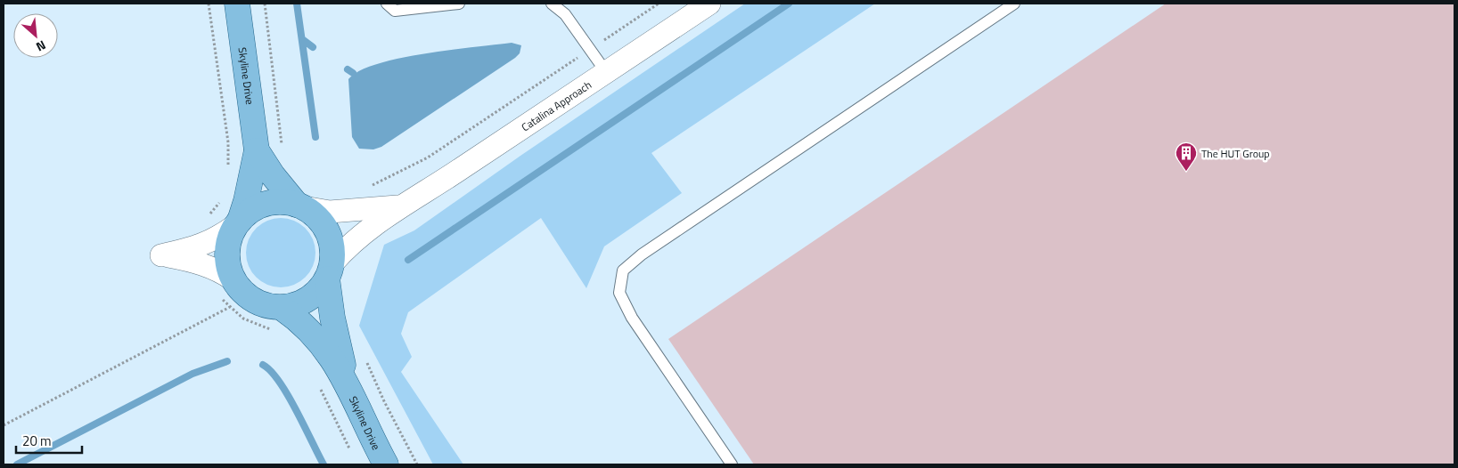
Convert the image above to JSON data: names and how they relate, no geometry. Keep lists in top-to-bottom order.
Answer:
{
  "streets": {
    "main road": ["Skyline Drive"],
    "street": ["Catalina Approach"]
  },
  "crossings": [
    ["Skyline Drive", "Catalina Approach"]
  ],
  "places": {
    "building": ["The HUT Group"]
  },
  "scale_bar": "20 m",
  "north": "bottom right"
}
